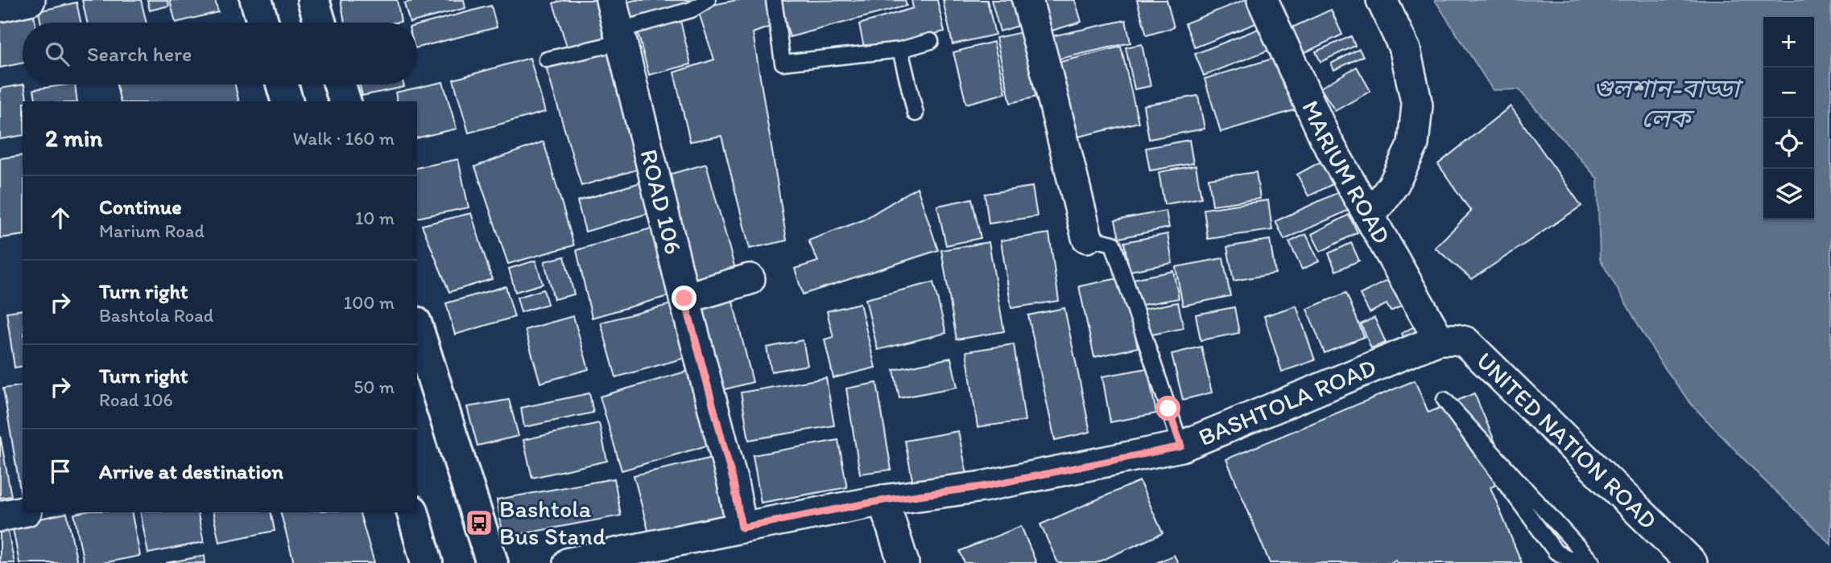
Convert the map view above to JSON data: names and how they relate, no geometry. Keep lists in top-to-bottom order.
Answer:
{
  "streets": {
    "street": [
      "MARIUM ROAD",
      "ROAD 106",
      "BASHTOLA ROAD",
      "UNITED NATION ROAD"
    ]
  },
  "crossings": [
    ["MARIUM ROAD", "BASHTOLA ROAD"],
    ["MARIUM ROAD", "UNITED NATION ROAD"],
    ["ROAD 106", "BASHTOLA ROAD"],
    ["BASHTOLA ROAD", "UNITED NATION ROAD"]
  ],
  "water": ["গুলশান-বাড্ডা লেক"],
  "places": {
    "bus stop": ["Bashtola Bus Stand"]
  },
  "page": {
    "map_buttons": ["+", "−"],
    "search": "Search here",
    "heading": ["2 min", "Walk · 160 m"],
    "list": [
      ["Continue", "Marium Road", "10 m"],
      ["Turn right", "Bashtola Road", "100 m"],
      ["Turn right", "Road 106", "50 m"],
      "Arrive at destination"
    ]
  }
}
